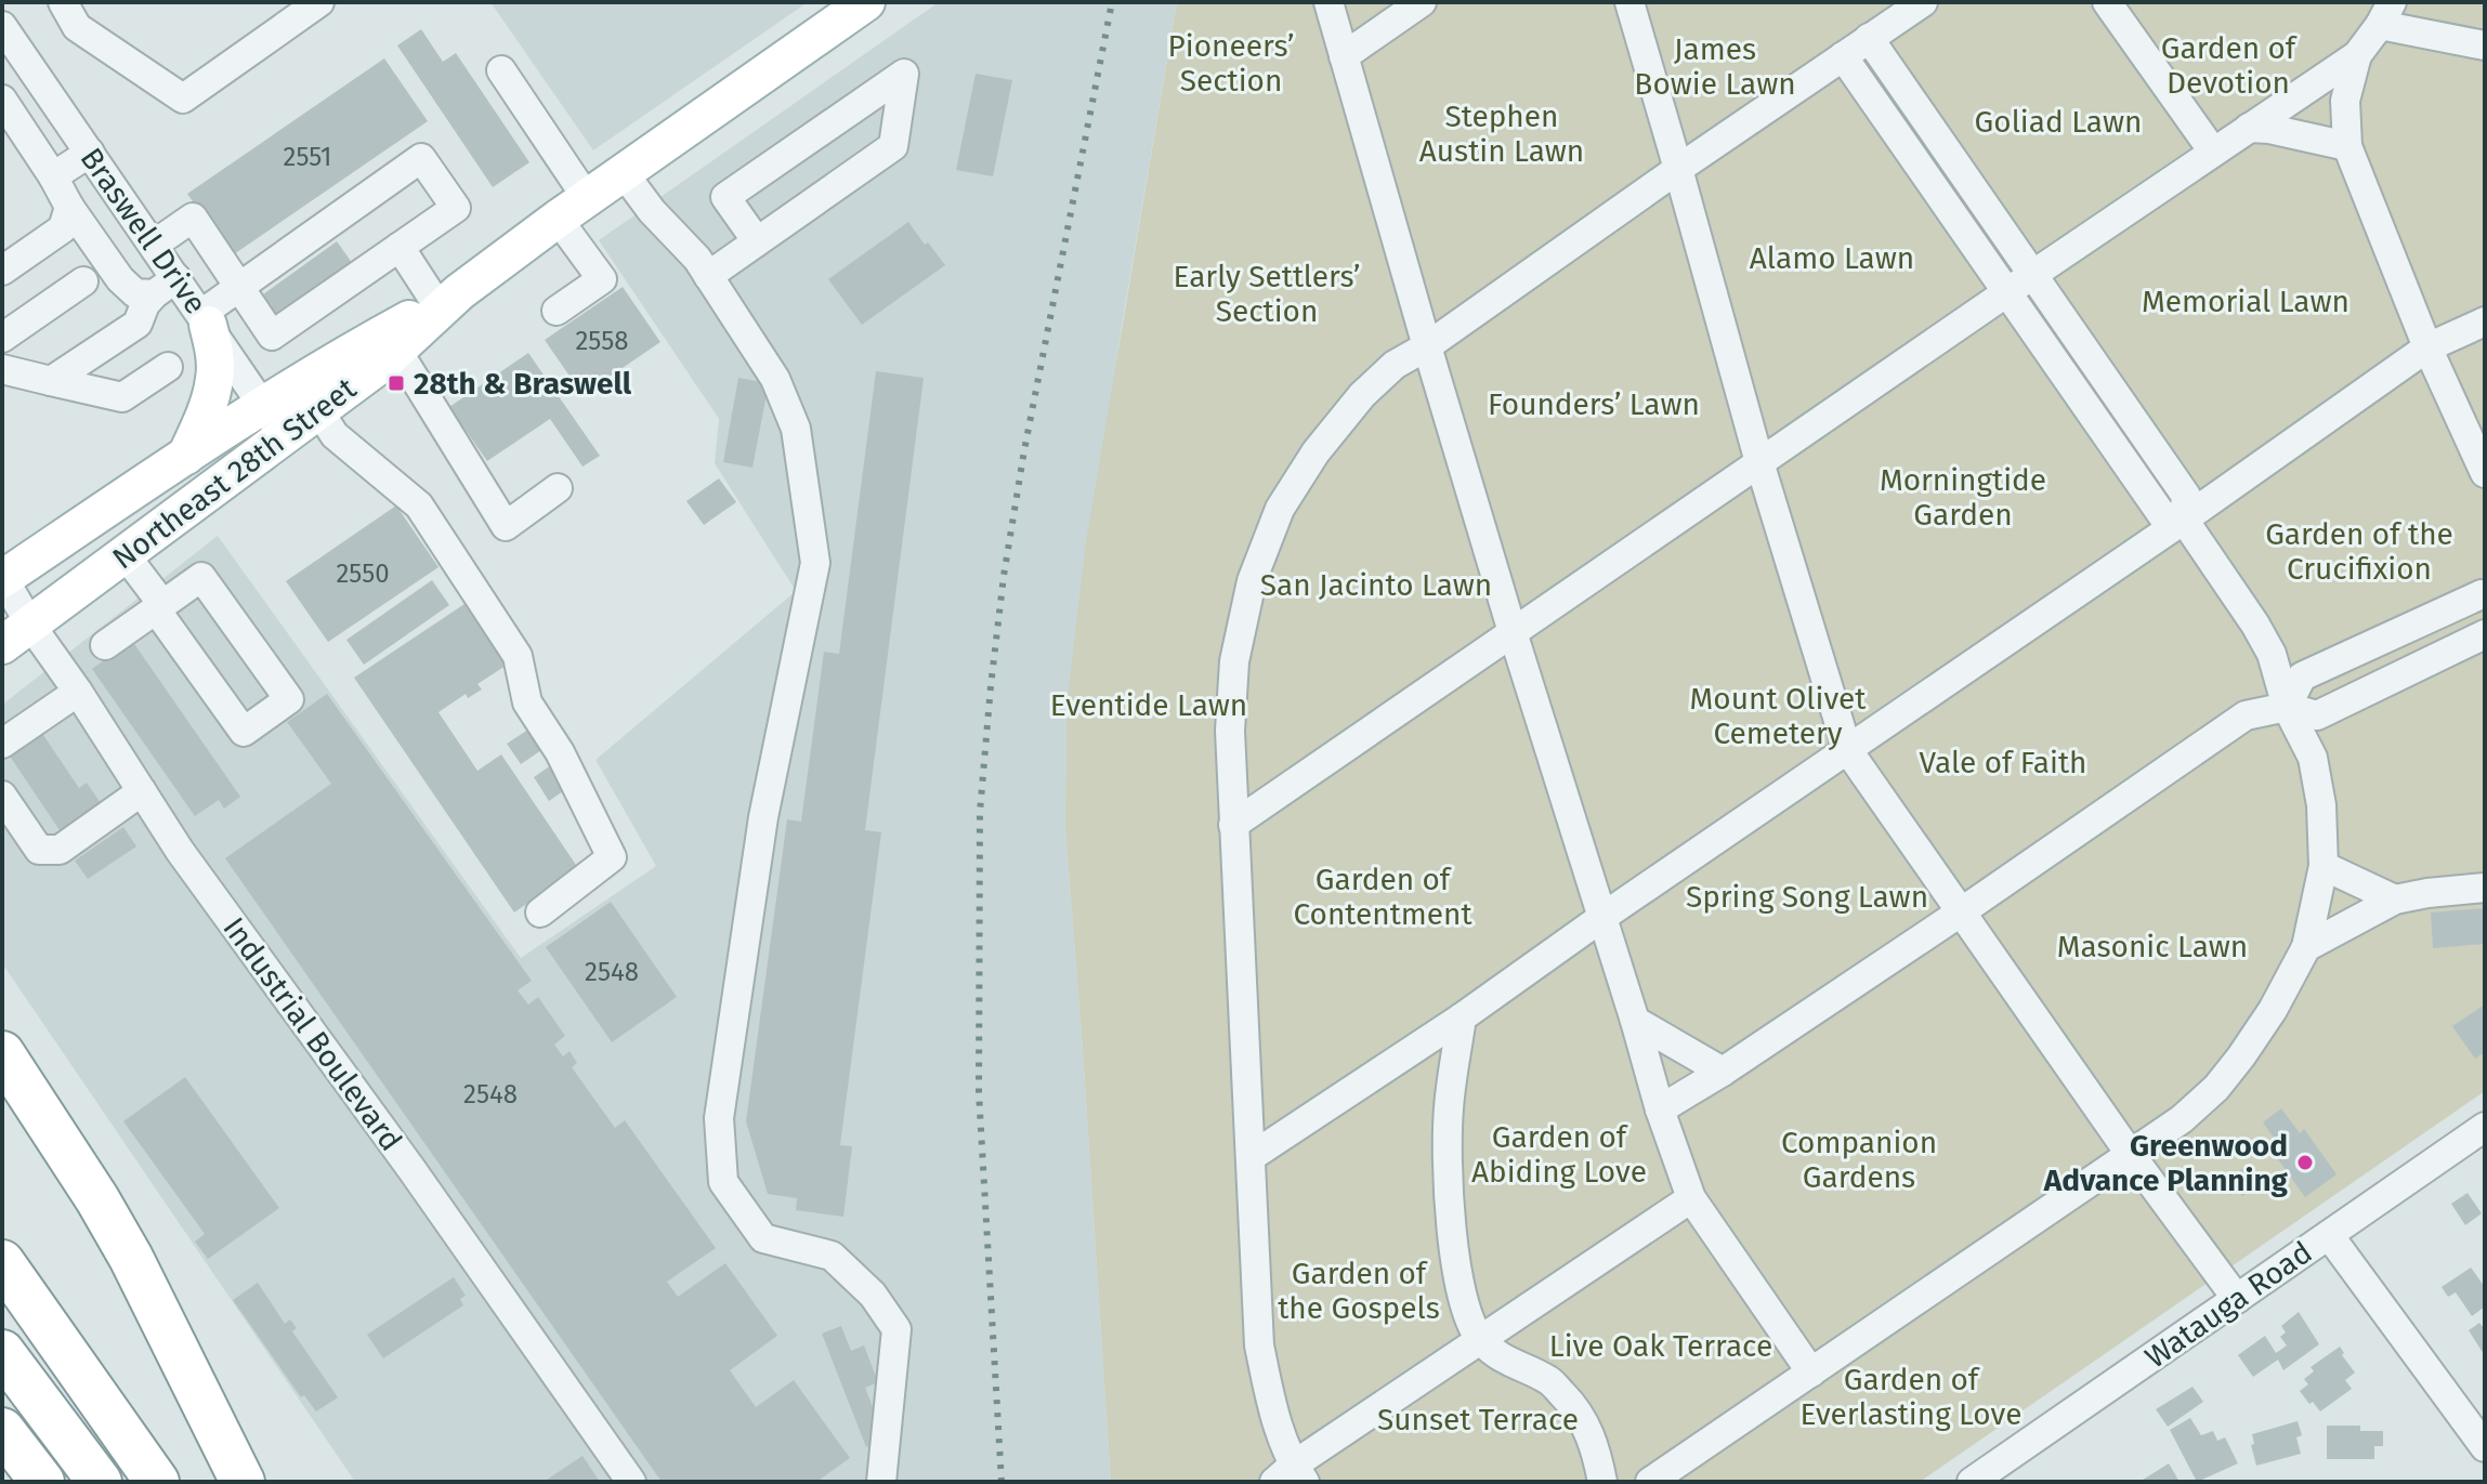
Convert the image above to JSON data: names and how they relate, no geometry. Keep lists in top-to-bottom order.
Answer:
{
  "streets": {
    "main road": ["Northeast 28th Street"],
    "street": ["Braswell Drive", "Industrial Boulevard", "Watauga Road"]
  },
  "crossings": [
    ["Braswell Drive", "Northeast 28th Street"],
    ["Northeast 28th Street", "Industrial Boulevard"]
  ],
  "parks": [
    "Pioneers’ Section",
    "Garden of Devotion",
    "James Bowie Lawn",
    "Stephen Austin Lawn",
    "Goliad Lawn",
    "Alamo Lawn",
    "Early Settlers’ Section",
    "Memorial Lawn",
    "Founders’ Lawn",
    "Morningtide Garden",
    "Garden of the Crucifixion",
    "San Jacinto Lawn",
    "Mount Olivet Cemetery",
    "Eventide Lawn",
    "Vale of Faith",
    "Garden of Contentment",
    "Spring Song Lawn",
    "Masonic Lawn",
    "Garden of Abiding Love",
    "Companion Gardens",
    "Garden of the Gospels",
    "Live Oak Terrace",
    "Garden of Everlasting Love",
    "Sunset Terrace"
  ],
  "places": {
    "transit": ["28th & Braswell"],
    "other": ["Greenwood Advance Planning"]
  },
  "house_numbers": [
    "2551",
    "2558",
    "2550",
    "2548",
    "2548"
  ]
}
